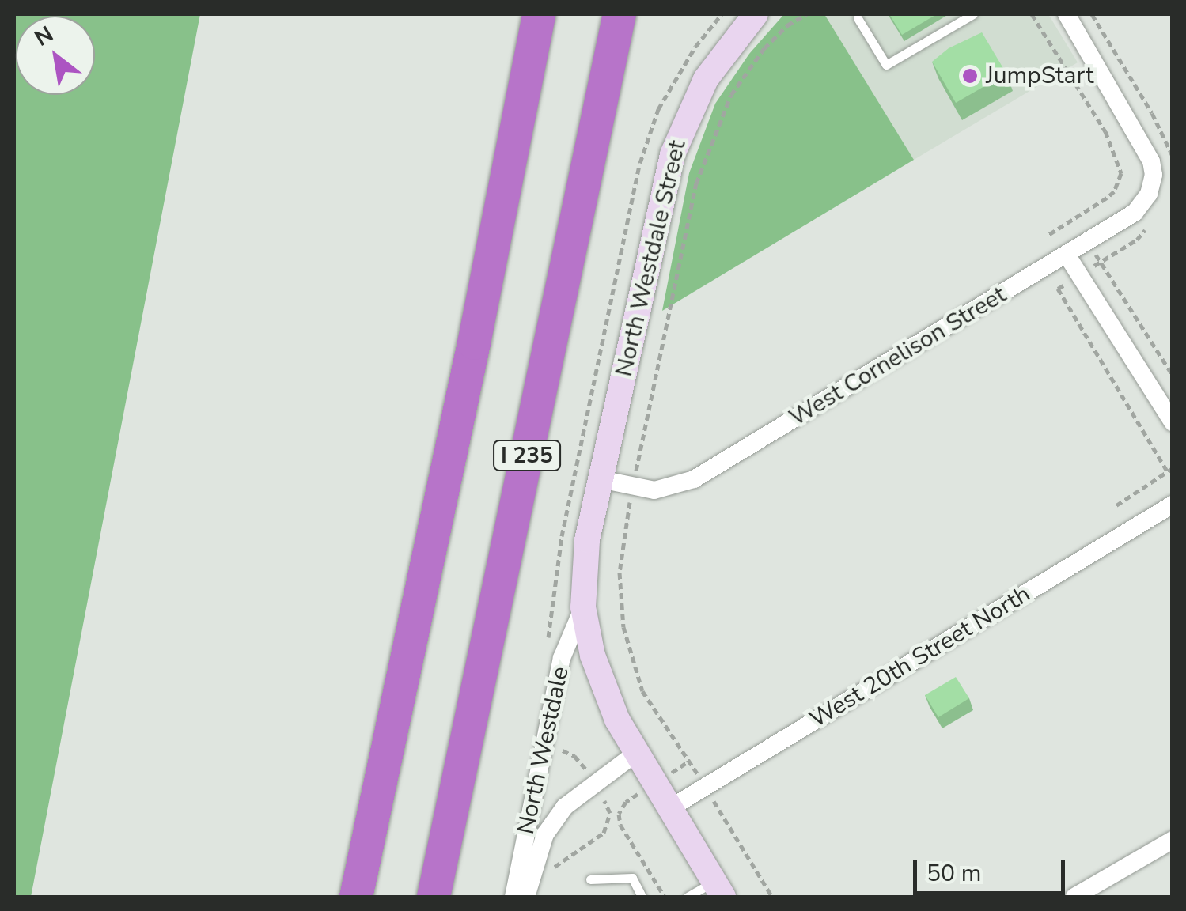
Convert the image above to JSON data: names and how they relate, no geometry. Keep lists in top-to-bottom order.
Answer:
{
  "streets": {
    "highway": ["I 235"],
    "main road": ["North Westdale Street"],
    "street": ["West Cornelison Street", "West 20th Street North", "North Westdale"]
  },
  "crossings": [
    ["North Westdale Street", "West Cornelison Street"],
    ["North Westdale Street", "West 20th Street North"],
    ["North Westdale Street", "North Westdale"]
  ],
  "places": ["JumpStart"],
  "scale_bar": "50 m",
  "north": "top left"
}
